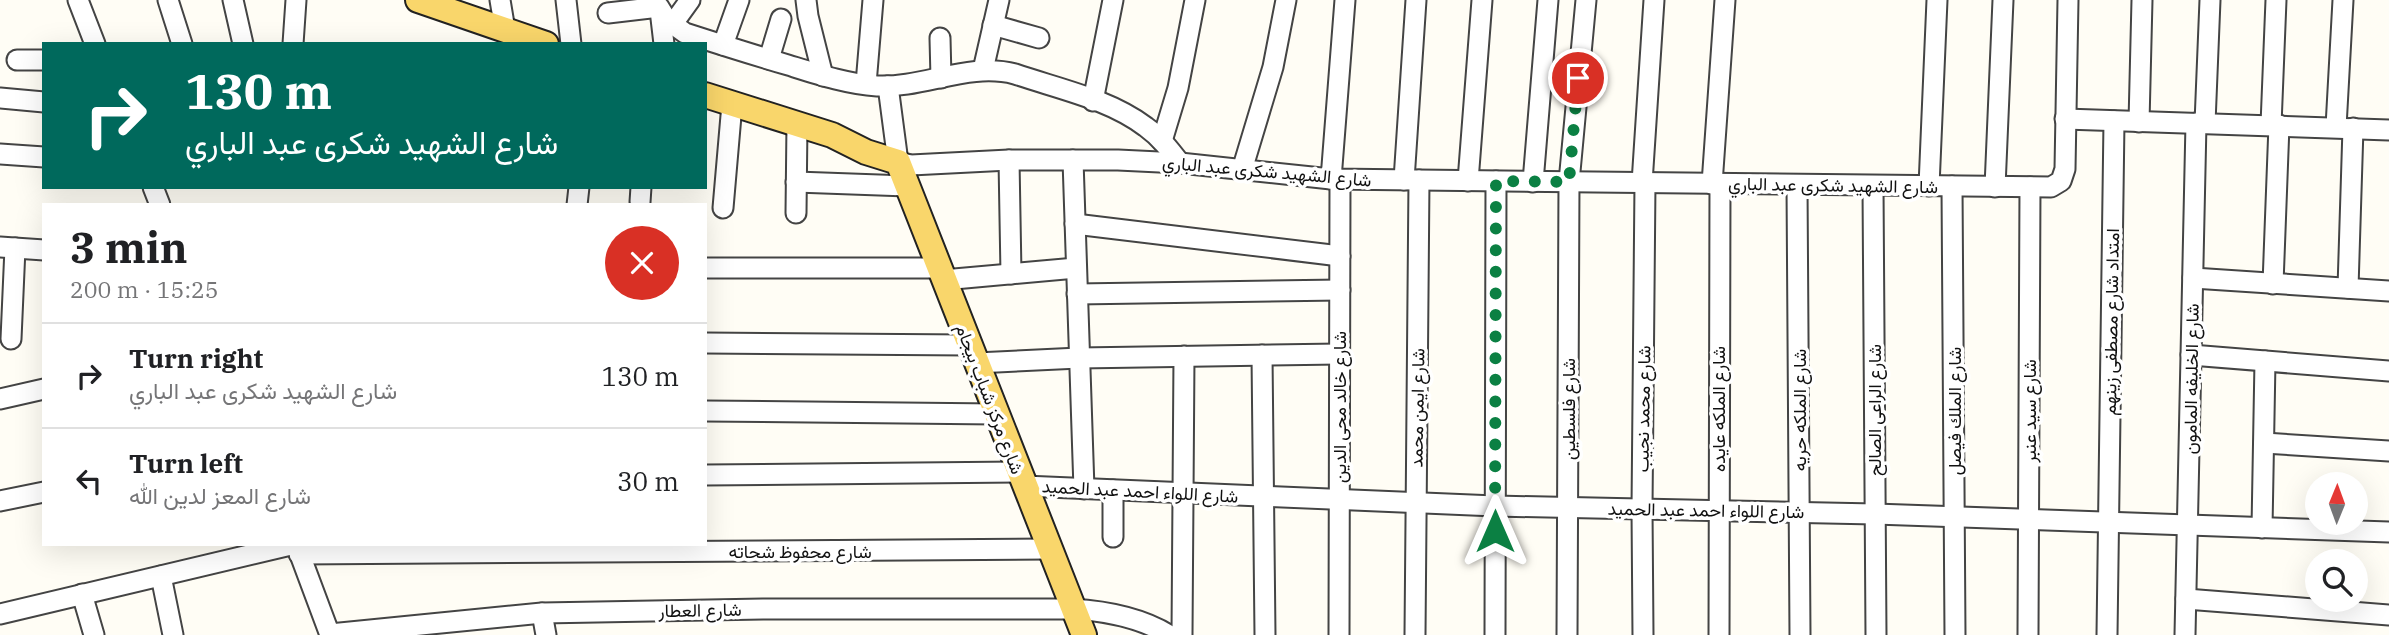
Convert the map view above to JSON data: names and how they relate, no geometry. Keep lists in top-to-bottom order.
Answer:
{
  "streets": {
    "main road": ["شارع الشهيد شكرى عبد الباري", "شارع مركز شباب بيجام"],
    "street": [
      "امتداد شارع مصطفى زينهم",
      "شارع الخليفه المامون",
      "شارع خالد محى الدين",
      "شارع ايمن محمد",
      "شارع فلسطين",
      "شارع محمد نجيب",
      "شارع الملكه عايده",
      "شارع الملكه حريه",
      "شارع الراعى الصالح",
      "شارع الملك فيصل",
      "شارع سيد عنبر",
      "شارع اللواء احمد عبد الحميد",
      "شارع محفوظ شحاته",
      "شارع العطار"
    ]
  },
  "crossings": [
    ["شارع الشهيد شكرى عبد الباري", "شارع مركز شباب بيجام"],
    ["شارع الشهيد شكرى عبد الباري", "شارع خالد محى الدين"],
    ["شارع الشهيد شكرى عبد الباري", "شارع ايمن محمد"],
    ["شارع الشهيد شكرى عبد الباري", "شارع فلسطين"],
    ["شارع الشهيد شكرى عبد الباري", "شارع محمد نجيب"],
    ["شارع الشهيد شكرى عبد الباري", "شارع الملكه عايده"],
    ["شارع الشهيد شكرى عبد الباري", "شارع الملكه حريه"],
    ["شارع الشهيد شكرى عبد الباري", "شارع الراعى الصالح"],
    ["شارع الشهيد شكرى عبد الباري", "شارع الملك فيصل"],
    ["شارع الشهيد شكرى عبد الباري", "شارع سيد عنبر"],
    ["امتداد شارع مصطفى زينهم", "شارع اللواء احمد عبد الحميد"],
    ["شارع الخليفه المامون", "شارع اللواء احمد عبد الحميد"],
    ["شارع مركز شباب بيجام", "شارع اللواء احمد عبد الحميد"],
    ["شارع مركز شباب بيجام", "شارع محفوظ شحاته"],
    ["شارع مركز شباب بيجام", "شارع العطار"],
    ["شارع خالد محى الدين", "شارع اللواء احمد عبد الحميد"],
    ["شارع ايمن محمد", "شارع اللواء احمد عبد الحميد"],
    ["شارع فلسطين", "شارع اللواء احمد عبد الحميد"],
    ["شارع محمد نجيب", "شارع اللواء احمد عبد الحميد"],
    ["شارع الملكه عايده", "شارع اللواء احمد عبد الحميد"],
    ["شارع الملكه حريه", "شارع اللواء احمد عبد الحميد"],
    ["شارع الراعى الصالح", "شارع اللواء احمد عبد الحميد"],
    ["شارع الملك فيصل", "شارع اللواء احمد عبد الحميد"],
    ["شارع سيد عنبر", "شارع اللواء احمد عبد الحميد"]
  ],
  "north": "top",
  "page": {
    "turn": ["130 m", "شارع الشهيد شكرى عبد الباري"],
    "heading": ["3 min", "200 m · 15:25"],
    "list": [
      {
        "name": "Turn right",
        "note": "شارع الشهيد شكرى عبد الباري",
        "value": "130 m"
      },
      {
        "name": "Turn left",
        "note": "شارع المعز لدين الله",
        "value": "30 m"
      }
    ]
  }
}
